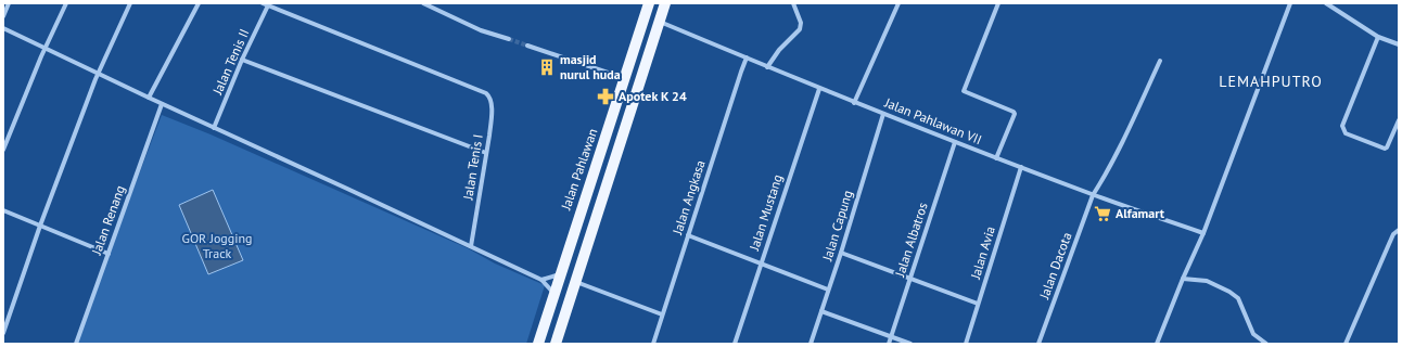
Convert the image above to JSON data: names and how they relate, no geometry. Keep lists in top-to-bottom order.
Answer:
{
  "streets": {
    "main road": ["Jalan Pahlawan"],
    "street": [
      "Jalan Tenis II",
      "Jalan Pahlawan VII",
      "Jalan Tenis I",
      "Jalan Angkasa",
      "Jalan Mustang",
      "Jalan Renang",
      "Jalan Capung",
      "Jalan Albatros",
      "Jalan Avia",
      "Jalan Dacota"
    ]
  },
  "crossings": [
    ["Jalan Tenis II", "Jalan Tenis I"],
    ["Jalan Pahlawan VII", "Jalan Angkasa"],
    ["Jalan Pahlawan VII", "Jalan Mustang"],
    ["Jalan Pahlawan VII", "Jalan Capung"],
    ["Jalan Pahlawan VII", "Jalan Albatros"],
    ["Jalan Pahlawan VII", "Jalan Avia"],
    ["Jalan Pahlawan VII", "Jalan Dacota"]
  ],
  "districts": ["LEMAHPUTRO"],
  "parks": ["GOR Jogging Track"],
  "places": {
    "building": ["masjid nurul huda"],
    "pharmacy": ["Apotek K 24"],
    "supermarket": ["Alfamart"]
  }
}
